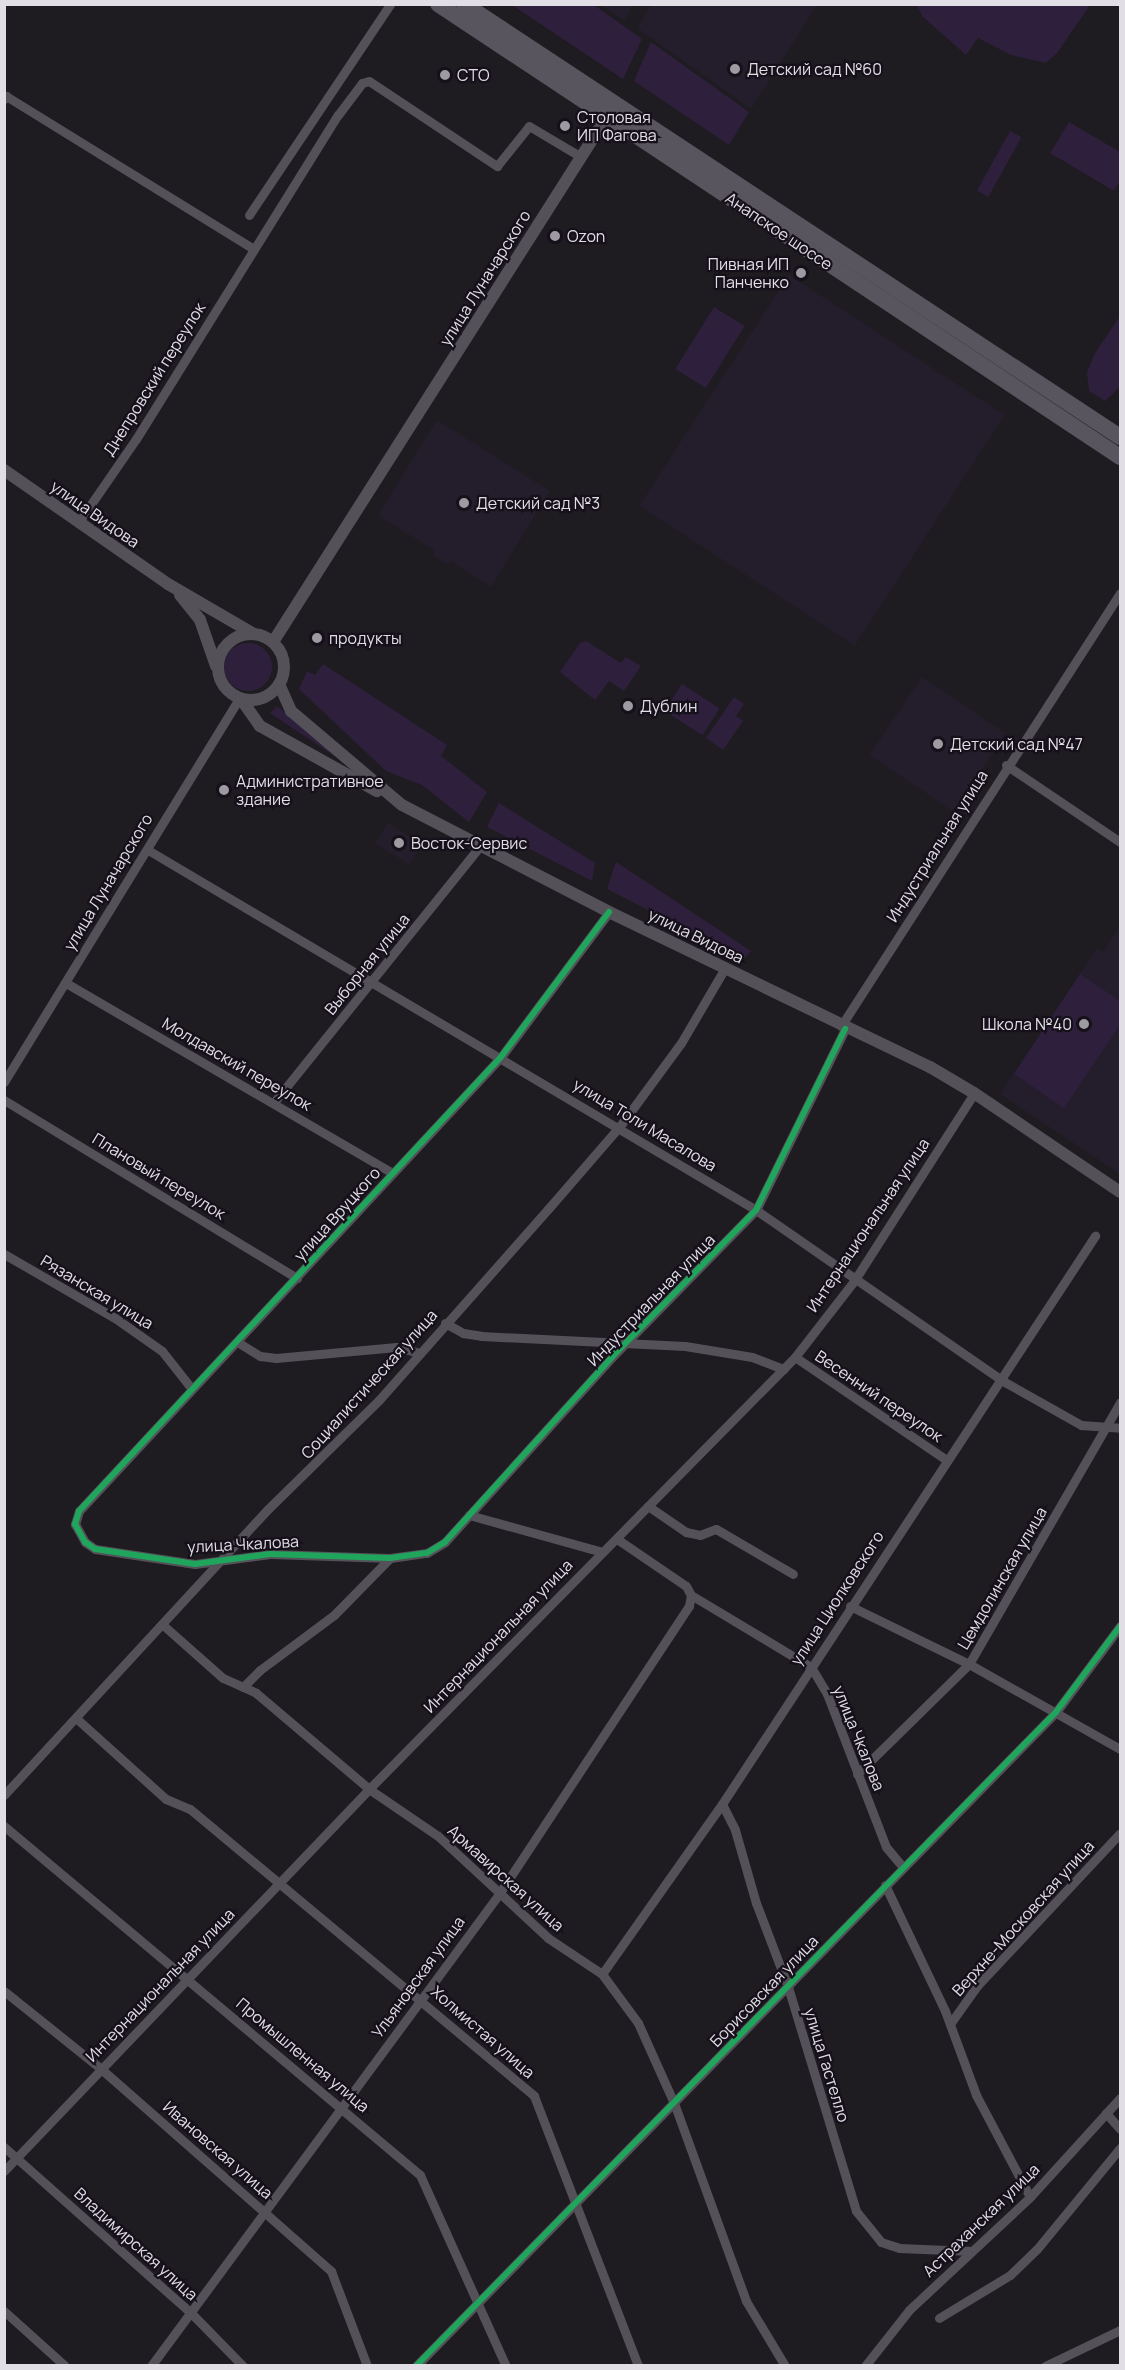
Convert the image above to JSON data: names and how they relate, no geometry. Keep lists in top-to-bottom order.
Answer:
{
  "streets": {
    "highway": ["Анапское шоссе"],
    "street": [
      "улица Луначарского",
      "Днепровский переулок",
      "улица Видова",
      "Индустриальная улица",
      "Выборная улица",
      "Молдавский переулок",
      "улица Толи Масалова",
      "Плановый переулок",
      "улица Вруцкого",
      "Интернациональная улица",
      "Рязанская улица",
      "Социалистическая улица",
      "Весенний переулок",
      "улица Чкалова",
      "Цемдолинская улица",
      "улица Циолковского",
      "Армавирская улица",
      "Верхне-Московская улица",
      "Ульяновская улица",
      "Борисовская улица",
      "Холмистая улица",
      "Промышленная улица",
      "улица Гастелло",
      "Ивановская улица",
      "Астраханская улица",
      "Владимирская улица"
    ]
  },
  "crossings": [
    ["Анапское шоссе", "улица Луначарского"],
    ["улица Луначарского", "Днепровский переулок"],
    ["улица Луначарского", "улица Видова"],
    ["улица Луначарского", "Молдавский переулок"],
    ["улица Луначарского", "улица Толи Масалова"],
    ["Днепровский переулок", "улица Видова"],
    ["улица Видова", "Индустриальная улица"],
    ["улица Видова", "Выборная улица"],
    ["улица Видова", "улица Вруцкого"],
    ["улица Видова", "Интернациональная улица"],
    ["улица Видова", "Социалистическая улица"],
    ["Индустриальная улица", "улица Толи Масалова"],
    ["Индустриальная улица", "улица Чкалова"],
    ["Выборная улица", "Молдавский переулок"],
    ["Выборная улица", "улица Толи Масалова"],
    ["Молдавский переулок", "улица Вруцкого"],
    ["улица Толи Масалова", "улица Вруцкого"],
    ["улица Толи Масалова", "Интернациональная улица"],
    ["улица Толи Масалова", "Социалистическая улица"],
    ["улица Толи Масалова", "Цемдолинская улица"],
    ["улица Толи Масалова", "улица Циолковского"],
    ["Плановый переулок", "улица Вруцкого"],
    ["улица Вруцкого", "Рязанская улица"],
    ["улица Вруцкого", "улица Чкалова"],
    ["Интернациональная улица", "Весенний переулок"],
    ["Интернациональная улица", "улица Чкалова"],
    ["Интернациональная улица", "Армавирская улица"],
    ["Интернациональная улица", "Холмистая улица"],
    ["Интернациональная улица", "Промышленная улица"],
    ["Интернациональная улица", "Ивановская улица"],
    ["Интернациональная улица", "Владимирская улица"],
    ["Социалистическая улица", "улица Чкалова"],
    ["Социалистическая улица", "Армавирская улица"],
    ["Социалистическая улица", "Холмистая улица"],
    ["Весенний переулок", "улица Циолковского"],
    ["улица Чкалова", "Цемдолинская улица"],
    ["улица Чкалова", "улица Циолковского"],
    ["улица Чкалова", "Ульяновская улица"],
    ["улица Чкалова", "Борисовская улица"],
    ["улица Циолковского", "Армавирская улица"],
    ["улица Циолковского", "улица Гастелло"],
    ["Армавирская улица", "Ульяновская улица"],
    ["Армавирская улица", "Борисовская улица"],
    ["Ульяновская улица", "Холмистая улица"],
    ["Ульяновская улица", "Промышленная улица"],
    ["Ульяновская улица", "Ивановская улица"],
    ["Ульяновская улица", "Владимирская улица"],
    ["Борисовская улица", "Холмистая улица"],
    ["Борисовская улица", "Промышленная улица"],
    ["Борисовская улица", "улица Гастелло"],
    ["улица Гастелло", "Астраханская улица"]
  ],
  "places": [
    "Детский сад №60",
    "СТО",
    "Столовая ИП Фагова",
    "Ozon",
    "Пивная ИП Панченко",
    "Детский сад №3",
    "продукты",
    "Дублин",
    "Детский сад №47",
    "Административное здание",
    "Восток-Сервис",
    "Школа №40"
  ]
}
